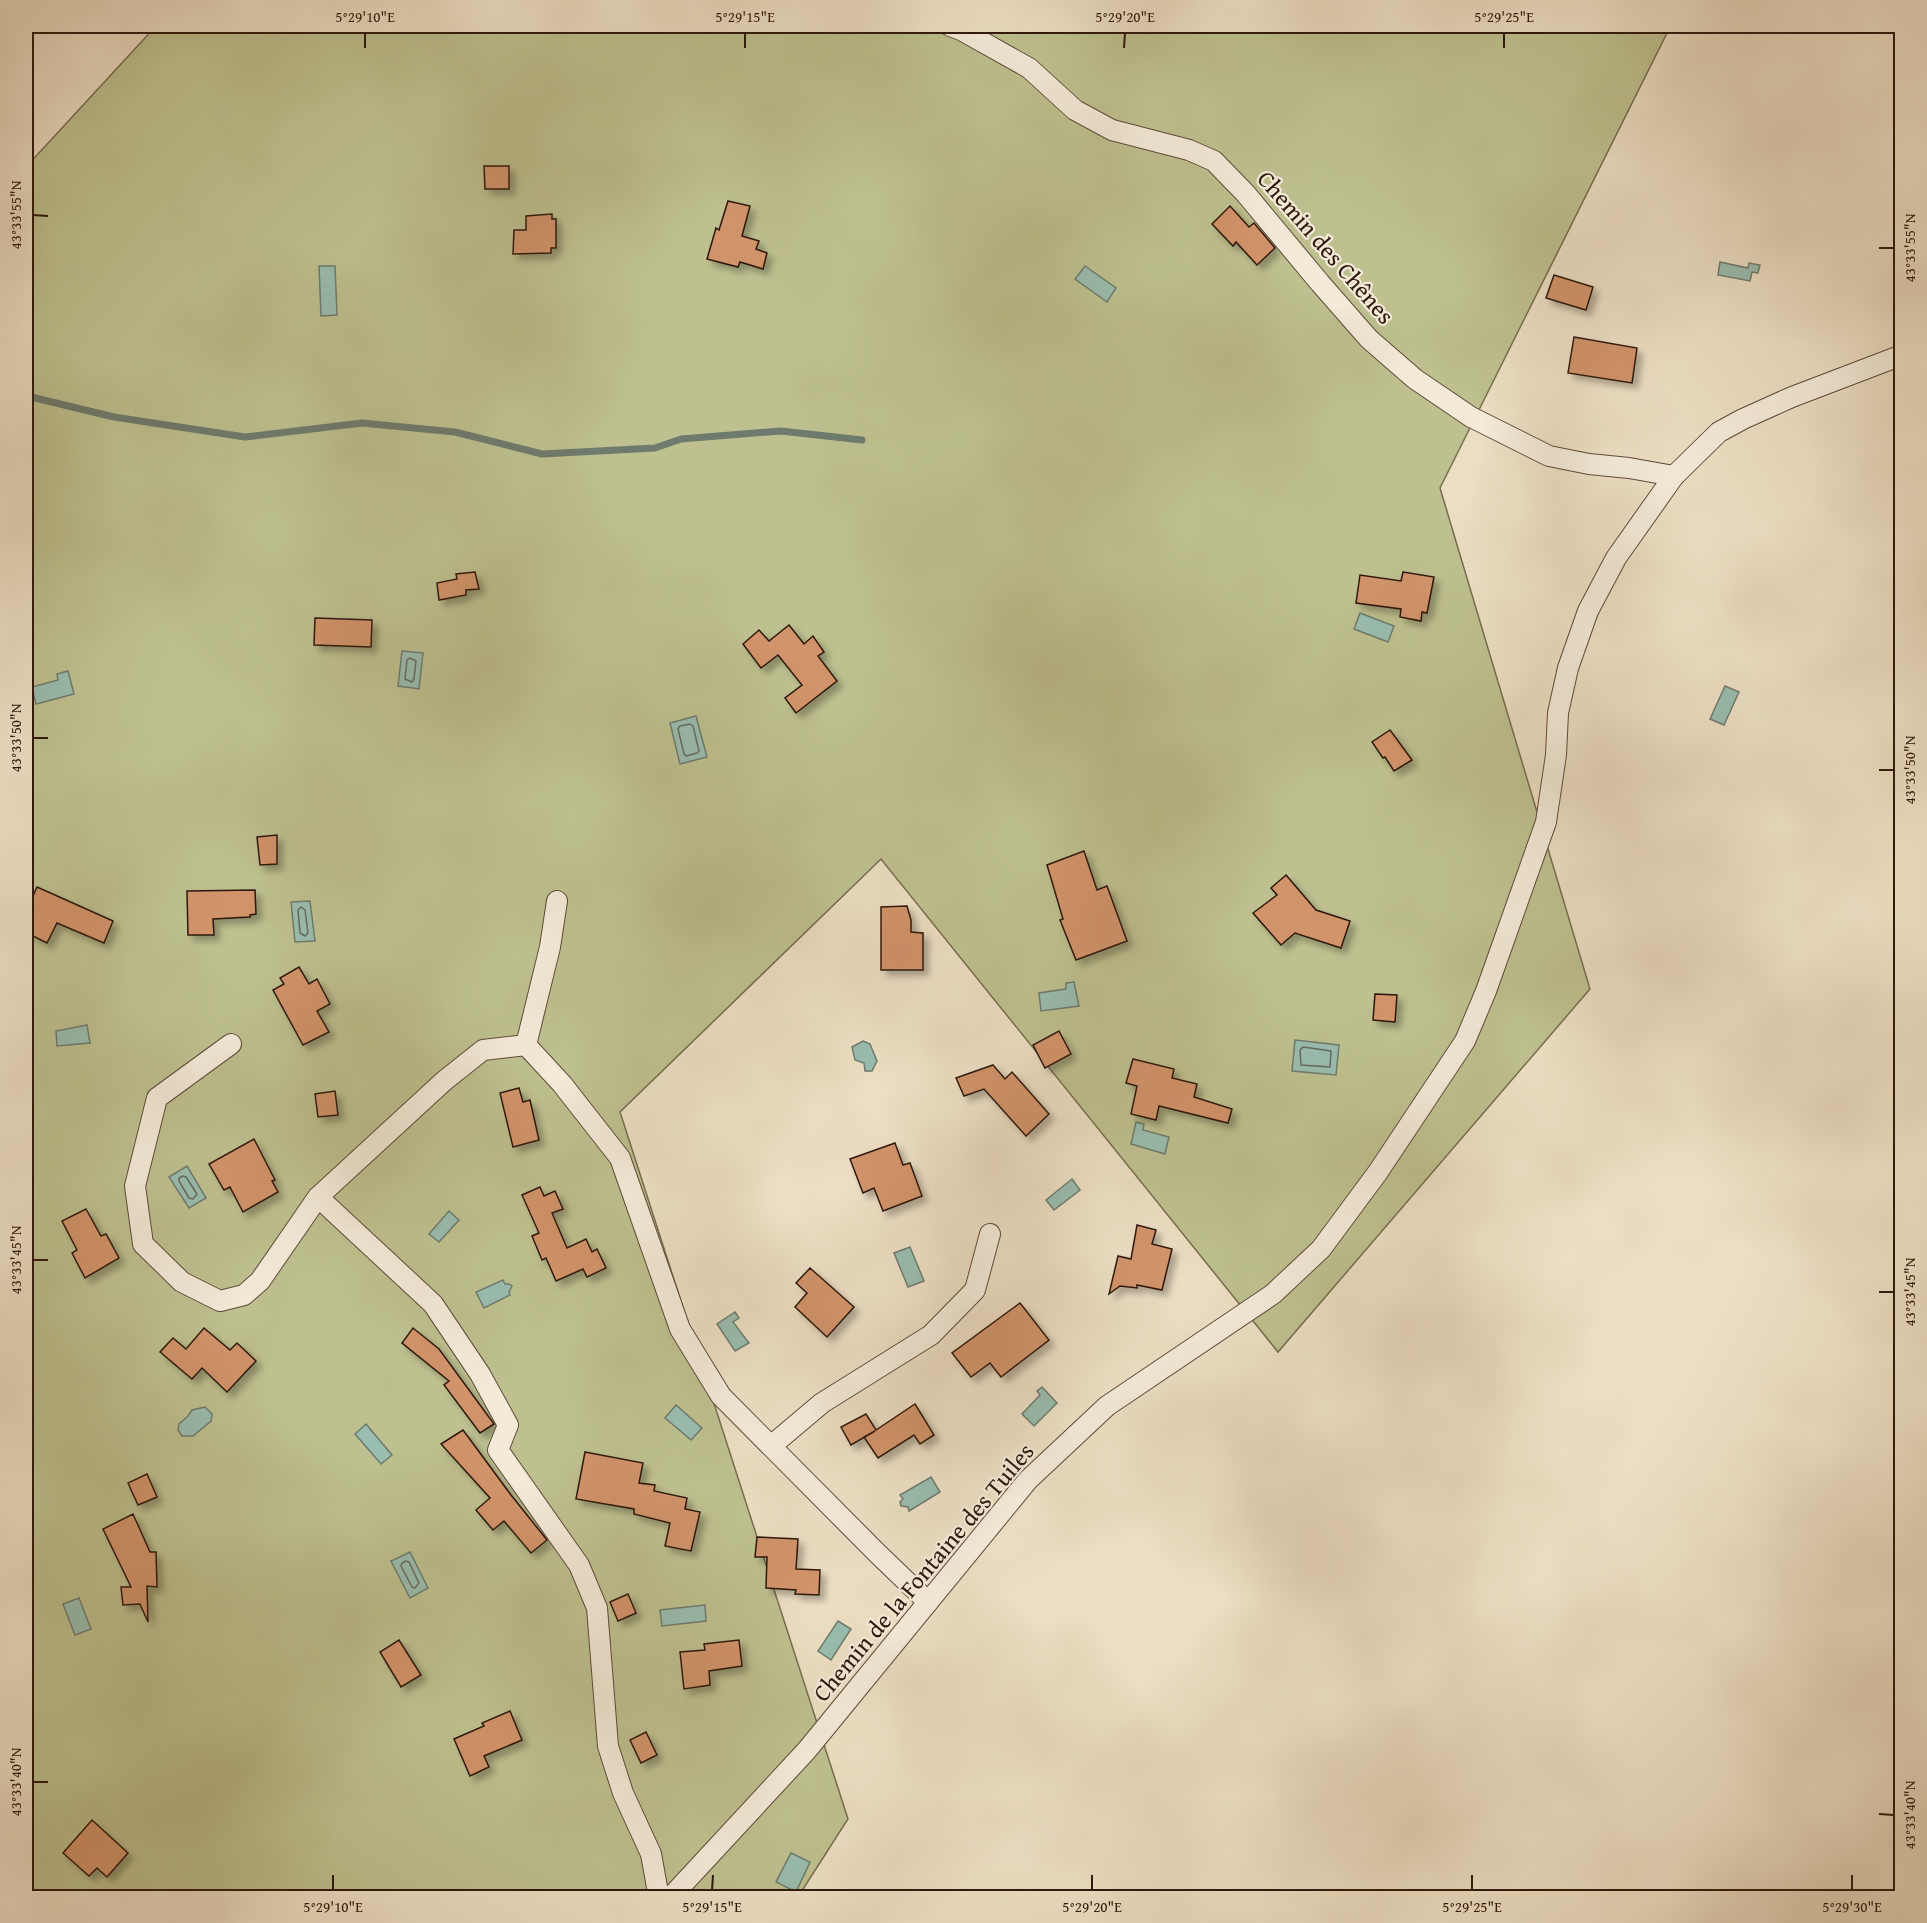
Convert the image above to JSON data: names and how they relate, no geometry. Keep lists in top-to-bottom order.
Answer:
{
  "streets": {
    "street": ["Chemin des Chênes", "Chemin de la Fontaine des Tuiles"]
  },
  "crossings": [
    ["Chemin des Chênes", "Chemin de la Fontaine des Tuiles"]
  ],
  "coordinates": [
    "5°29'10\"E",
    "5°29'15\"E",
    "5°29'20\"E",
    "5°29'25\"E",
    "43°33'55\"N",
    "43°33'50\"N",
    "43°33'45\"N",
    "43°33'40\"N",
    "5°29'30\"E"
  ]
}
